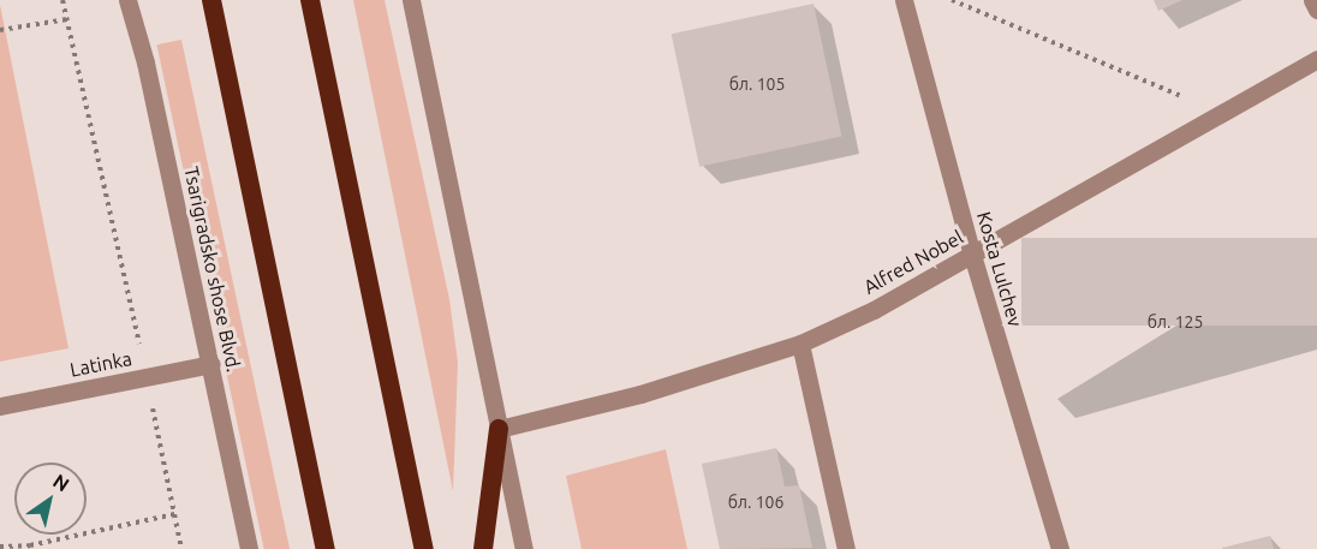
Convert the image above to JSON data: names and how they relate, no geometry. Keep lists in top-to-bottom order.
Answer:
{
  "streets": {
    "street": [
      "Alfred Nobel",
      "Tsarigradsko shose Blvd.",
      "Kosta Lulchev",
      "Latinka"
    ]
  },
  "crossings": [
    ["Alfred Nobel", "Kosta Lulchev"],
    ["Tsarigradsko shose Blvd.", "Latinka"]
  ],
  "house_numbers": ["бл. 105", "бл. 125", "бл. 106"],
  "north": "top right"
}
